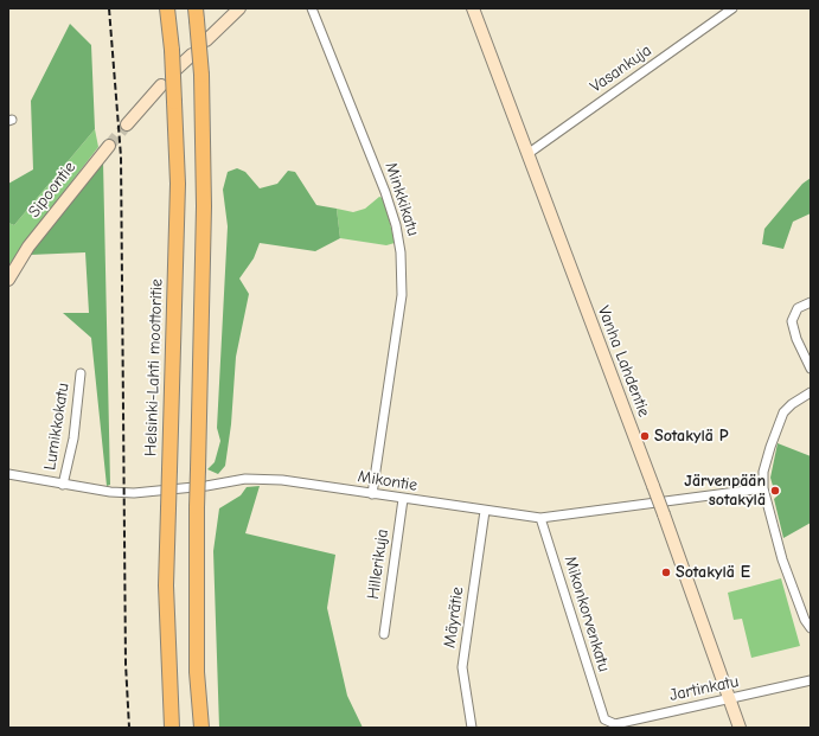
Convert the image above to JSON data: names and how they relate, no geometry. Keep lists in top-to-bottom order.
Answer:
{
  "streets": {
    "highway": ["Helsinki-Lahti moottoritie"],
    "main road": ["Sipoontie", "Vanha Lahdentie"],
    "street": [
      "Vasankuja",
      "Minkkikatu",
      "Lumikkokatu",
      "Mikontie",
      "Hillerikuja",
      "Mikonkorvenkatu",
      "Mäyrätie",
      "Jartinkatu"
    ]
  },
  "crossings": [
    ["Vasankuja", "Vanha Lahdentie"],
    ["Minkkikatu", "Mikontie"],
    ["Vanha Lahdentie", "Jartinkatu"],
    ["Lumikkokatu", "Mikontie"],
    ["Mikontie", "Hillerikuja"],
    ["Mikontie", "Mikonkorvenkatu"],
    ["Mikontie", "Mäyrätie"],
    ["Mikonkorvenkatu", "Jartinkatu"]
  ],
  "places": ["Sotakylä P", "Järvenpään sotakylä", "Sotakylä E"]
}
